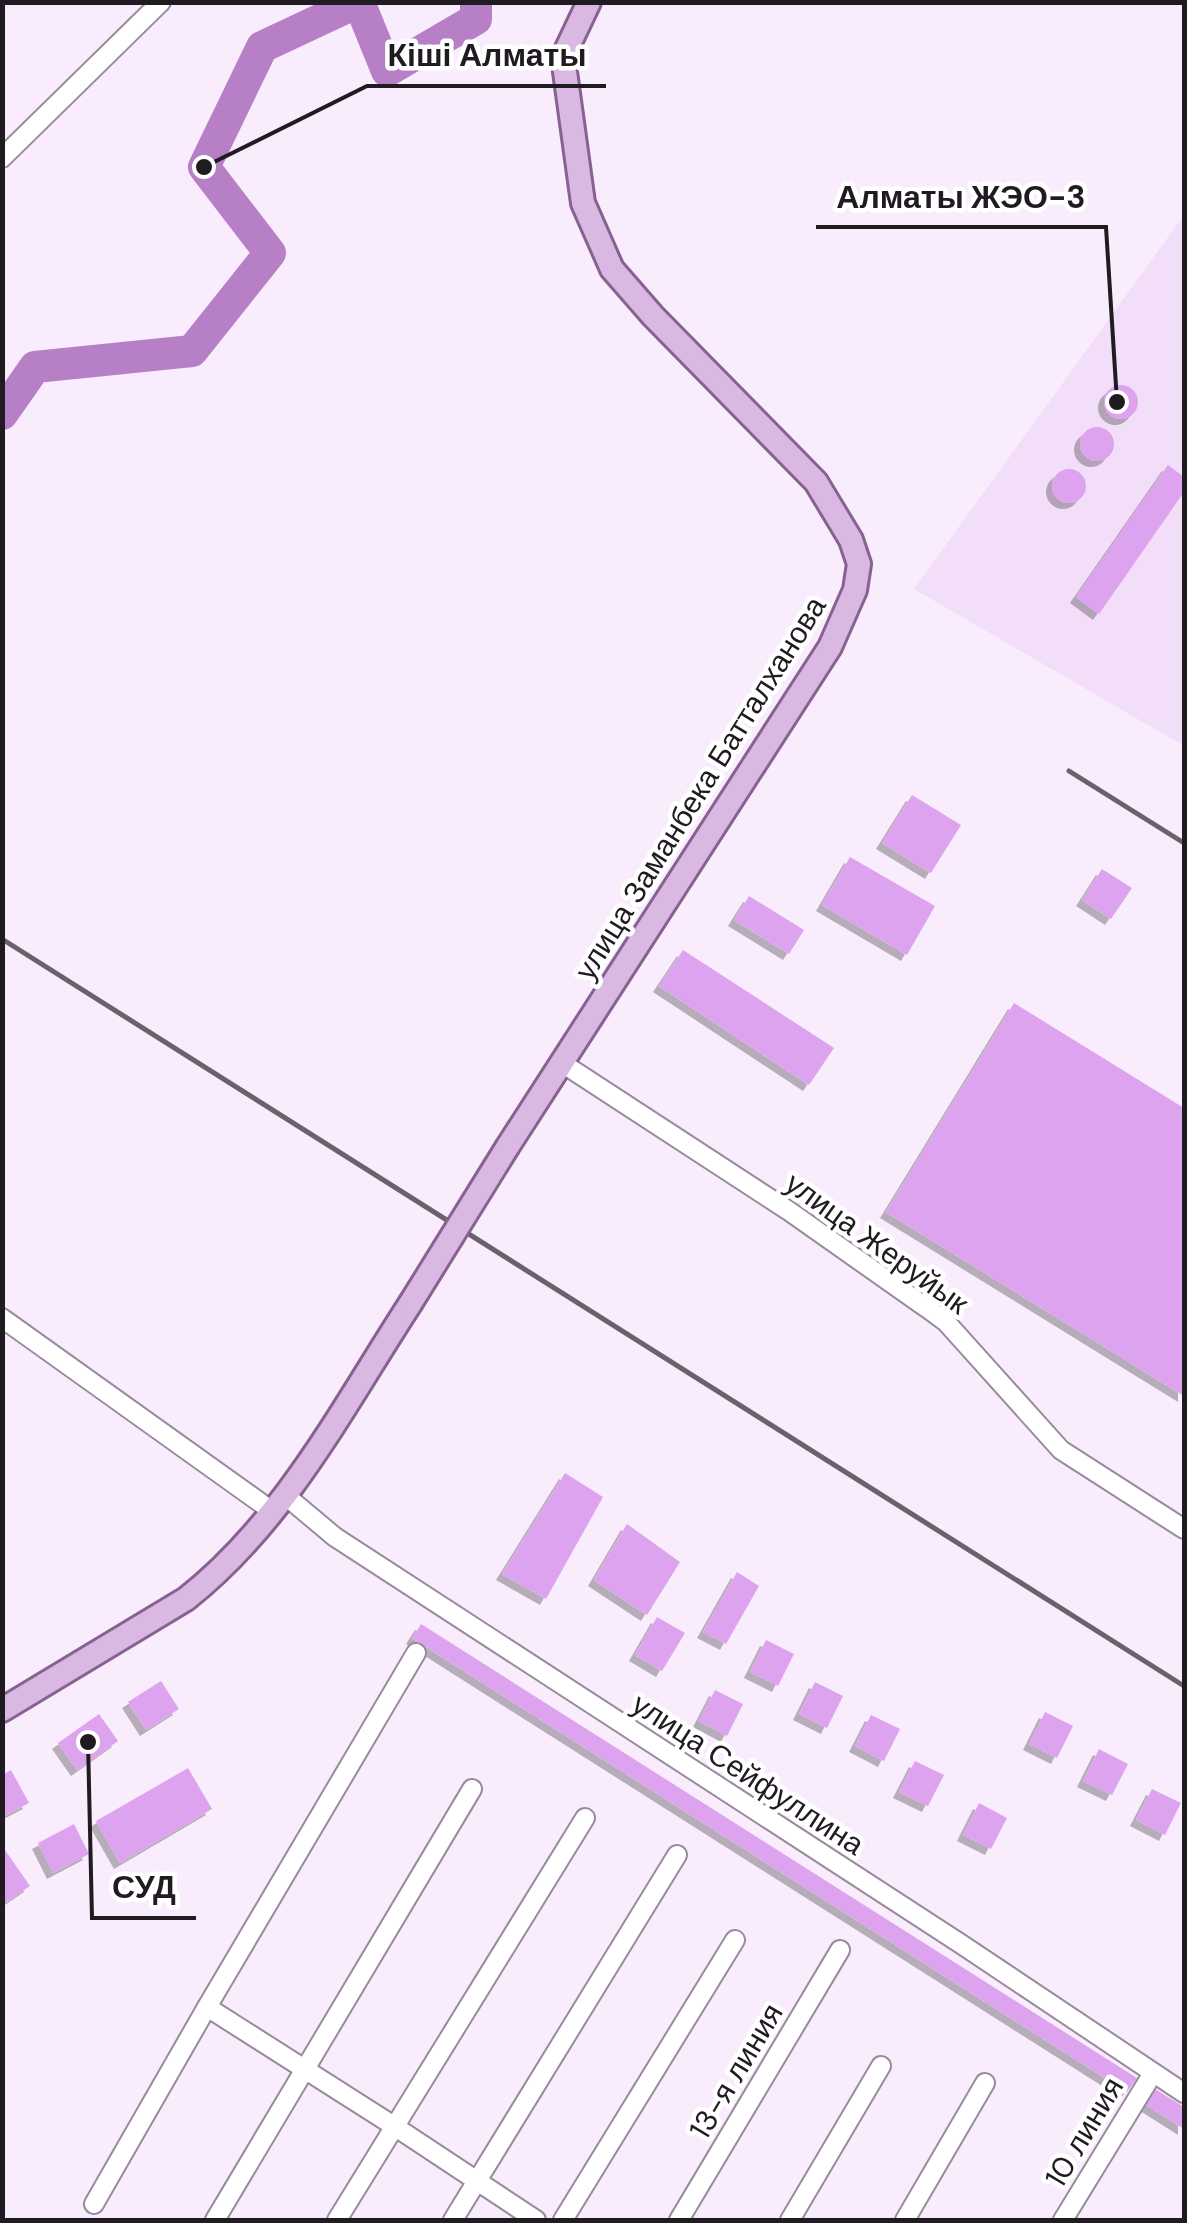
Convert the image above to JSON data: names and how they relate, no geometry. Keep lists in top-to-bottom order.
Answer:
{
  "streets": {
    "main road": ["улица Заманбека Батталханова"],
    "street": [
      "улица Жеруйык",
      "улица Сейфуллина",
      "13-я линия",
      "10 линия"
    ]
  },
  "crossings": [
    ["улица Заманбека Батталханова", "улица Жеруйык"],
    ["улица Заманбека Батталханова", "улица Сейфуллина"],
    ["улица Сейфуллина", "10 линия"]
  ],
  "places": ["Кіші Алматы", "Алматы ЖЭО-3", "СУД"]
}
